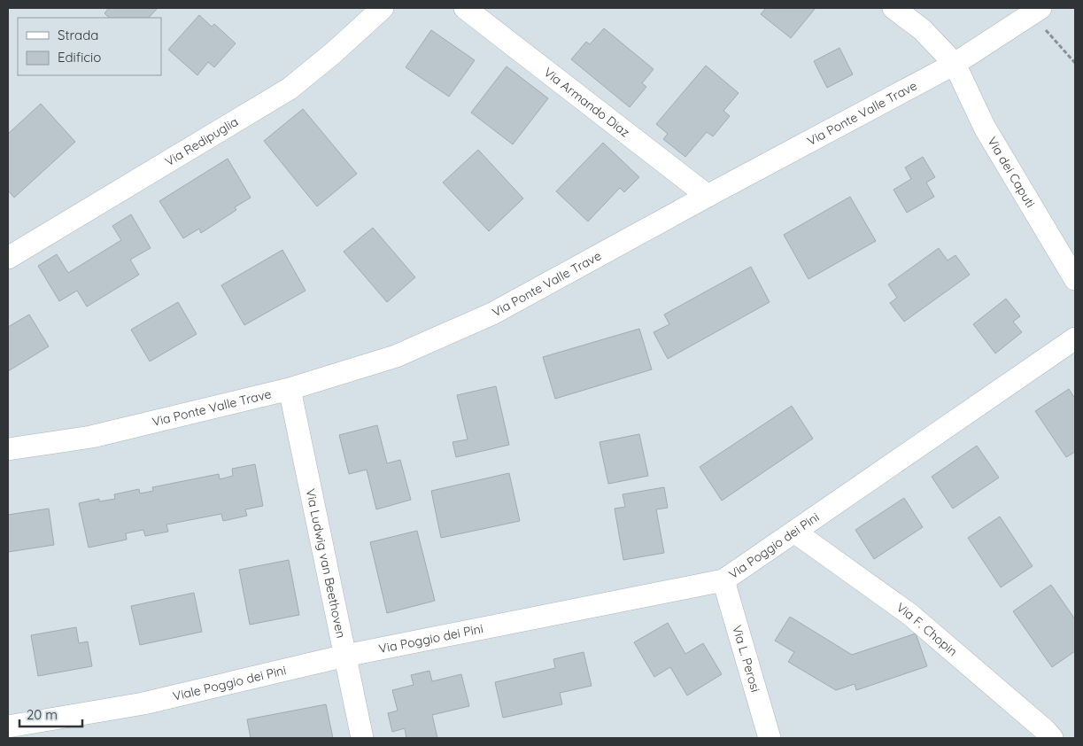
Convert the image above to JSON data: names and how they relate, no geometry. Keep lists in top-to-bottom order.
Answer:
{
  "streets": {
    "street": [
      "Via Armando Diaz",
      "Via Ponte Valle Trave",
      "Via Redipuglia",
      "Via dei Caputi",
      "Via Poggio dei Pini",
      "Via Ludwig van Beethoven",
      "Via F. Chopin",
      "Via L. Perosi",
      "Viale Poggio dei Pini"
    ]
  },
  "crossings": [
    ["Via Armando Diaz", "Via Ponte Valle Trave"],
    ["Via Ponte Valle Trave", "Via dei Caputi"],
    ["Via Ponte Valle Trave", "Via Ludwig van Beethoven"],
    ["Via Poggio dei Pini", "Via Ludwig van Beethoven"],
    ["Via Poggio dei Pini", "Via F. Chopin"],
    ["Via Poggio dei Pini", "Via L. Perosi"],
    ["Via Poggio dei Pini", "Viale Poggio dei Pini"],
    ["Via Ludwig van Beethoven", "Viale Poggio dei Pini"]
  ],
  "legend": ["Strada", "Edificio"],
  "scale_bar": "20 m"
}
